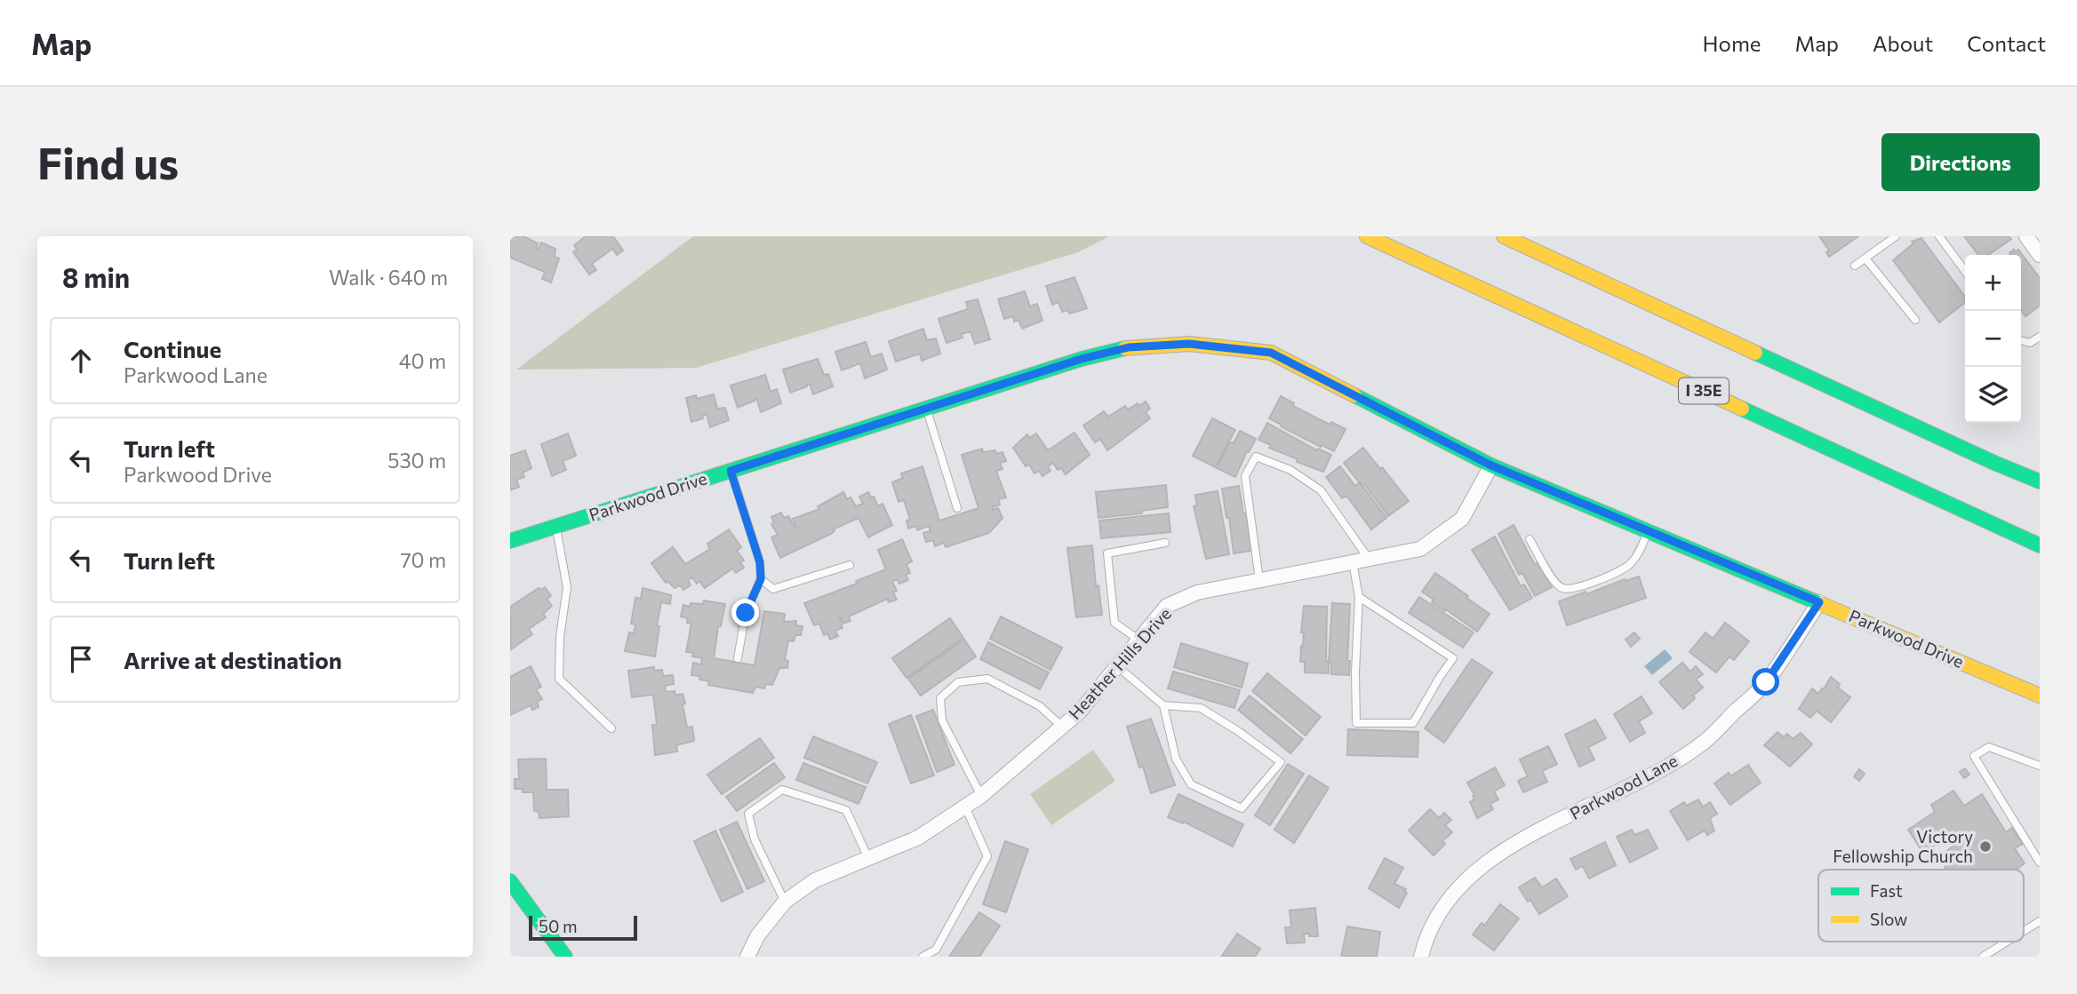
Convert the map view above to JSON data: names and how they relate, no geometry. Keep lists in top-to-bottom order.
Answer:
{
  "streets": {
    "main road": ["I 35E", "Parkwood Drive"],
    "street": ["Heather Hills Drive", "Parkwood Lane"]
  },
  "crossings": [
    ["Parkwood Drive", "Heather Hills Drive"],
    ["Parkwood Drive", "Parkwood Lane"]
  ],
  "places": ["Victory Fellowship Church"],
  "legend": ["Fast", "Slow"],
  "scale_bar": "50 m",
  "page": {
    "header": "Map",
    "nav": [
      "Home",
      "Map",
      "About",
      "Contact"
    ],
    "buttons": "Directions",
    "title": "Find us",
    "heading": ["8 min", "Walk · 640 m"],
    "map_buttons": ["+", "−"],
    "list": [
      ["Continue", "Parkwood Lane", "40 m"],
      ["Turn left", "Parkwood Drive", "530 m"],
      ["Turn left", "70 m"],
      "Arrive at destination"
    ],
    "scale": "50 m"
  }
}
